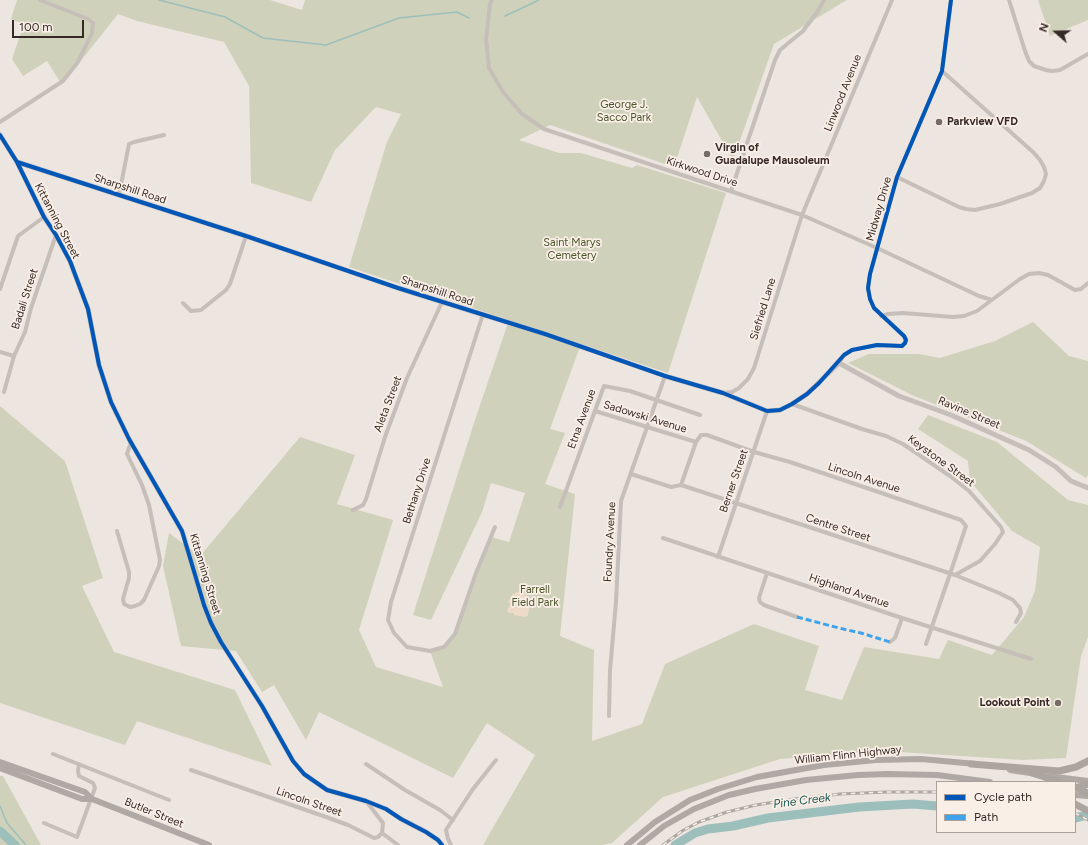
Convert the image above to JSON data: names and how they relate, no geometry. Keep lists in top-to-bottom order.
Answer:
{
  "streets": {
    "highway": ["William Flinn Highway", "Butler Street"],
    "street": [
      "Linwood Avenue",
      "Kirkwood Drive",
      "Sharpshill Road",
      "Midway Drive",
      "Kittanning Street",
      "Badali Street",
      "Siefried Lane",
      "Aleta Street",
      "Ravine Street",
      "Sadowski Avenue",
      "Etna Avenue",
      "Keystone Street",
      "Lincoln Avenue",
      "Berner Street",
      "Bethany Drive",
      "Centre Street",
      "Foundry Avenue",
      "Highland Avenue",
      "Lincoln Street"
    ]
  },
  "crossings": [
    ["Linwood Avenue", "Kirkwood Drive"],
    ["Linwood Avenue", "Siefried Lane"],
    ["Kirkwood Drive", "Midway Drive"],
    ["Kirkwood Drive", "Siefried Lane"],
    ["Sharpshill Road", "Kittanning Street"],
    ["Sharpshill Road", "Siefried Lane"],
    ["Sharpshill Road", "Aleta Street"],
    ["Sharpshill Road", "Berner Street"],
    ["Sharpshill Road", "Bethany Drive"],
    ["Sharpshill Road", "Foundry Avenue"],
    ["Midway Drive", "Ravine Street"],
    ["Kittanning Street", "Badali Street"],
    ["Sadowski Avenue", "Etna Avenue"],
    ["Sadowski Avenue", "Lincoln Avenue"],
    ["Sadowski Avenue", "Berner Street"],
    ["Sadowski Avenue", "Foundry Avenue"],
    ["Etna Avenue", "Foundry Avenue"],
    ["Keystone Street", "Lincoln Avenue"],
    ["Keystone Street", "Centre Street"],
    ["Lincoln Avenue", "Berner Street"],
    ["Lincoln Avenue", "Centre Street"],
    ["Berner Street", "Centre Street"],
    ["Berner Street", "Highland Avenue"],
    ["Centre Street", "Foundry Avenue"]
  ],
  "water": ["Pine Creek"],
  "parks": ["George J. Sacco Park", "Saint Marys Cemetery", "Farrell Field Park"],
  "places": ["Parkview VFD", "Virgin of Guadalupe Mausoleum", "Lookout Point"],
  "legend": ["Cycle path", "Path"],
  "scale_bar": "100 m",
  "north": "left"
}
